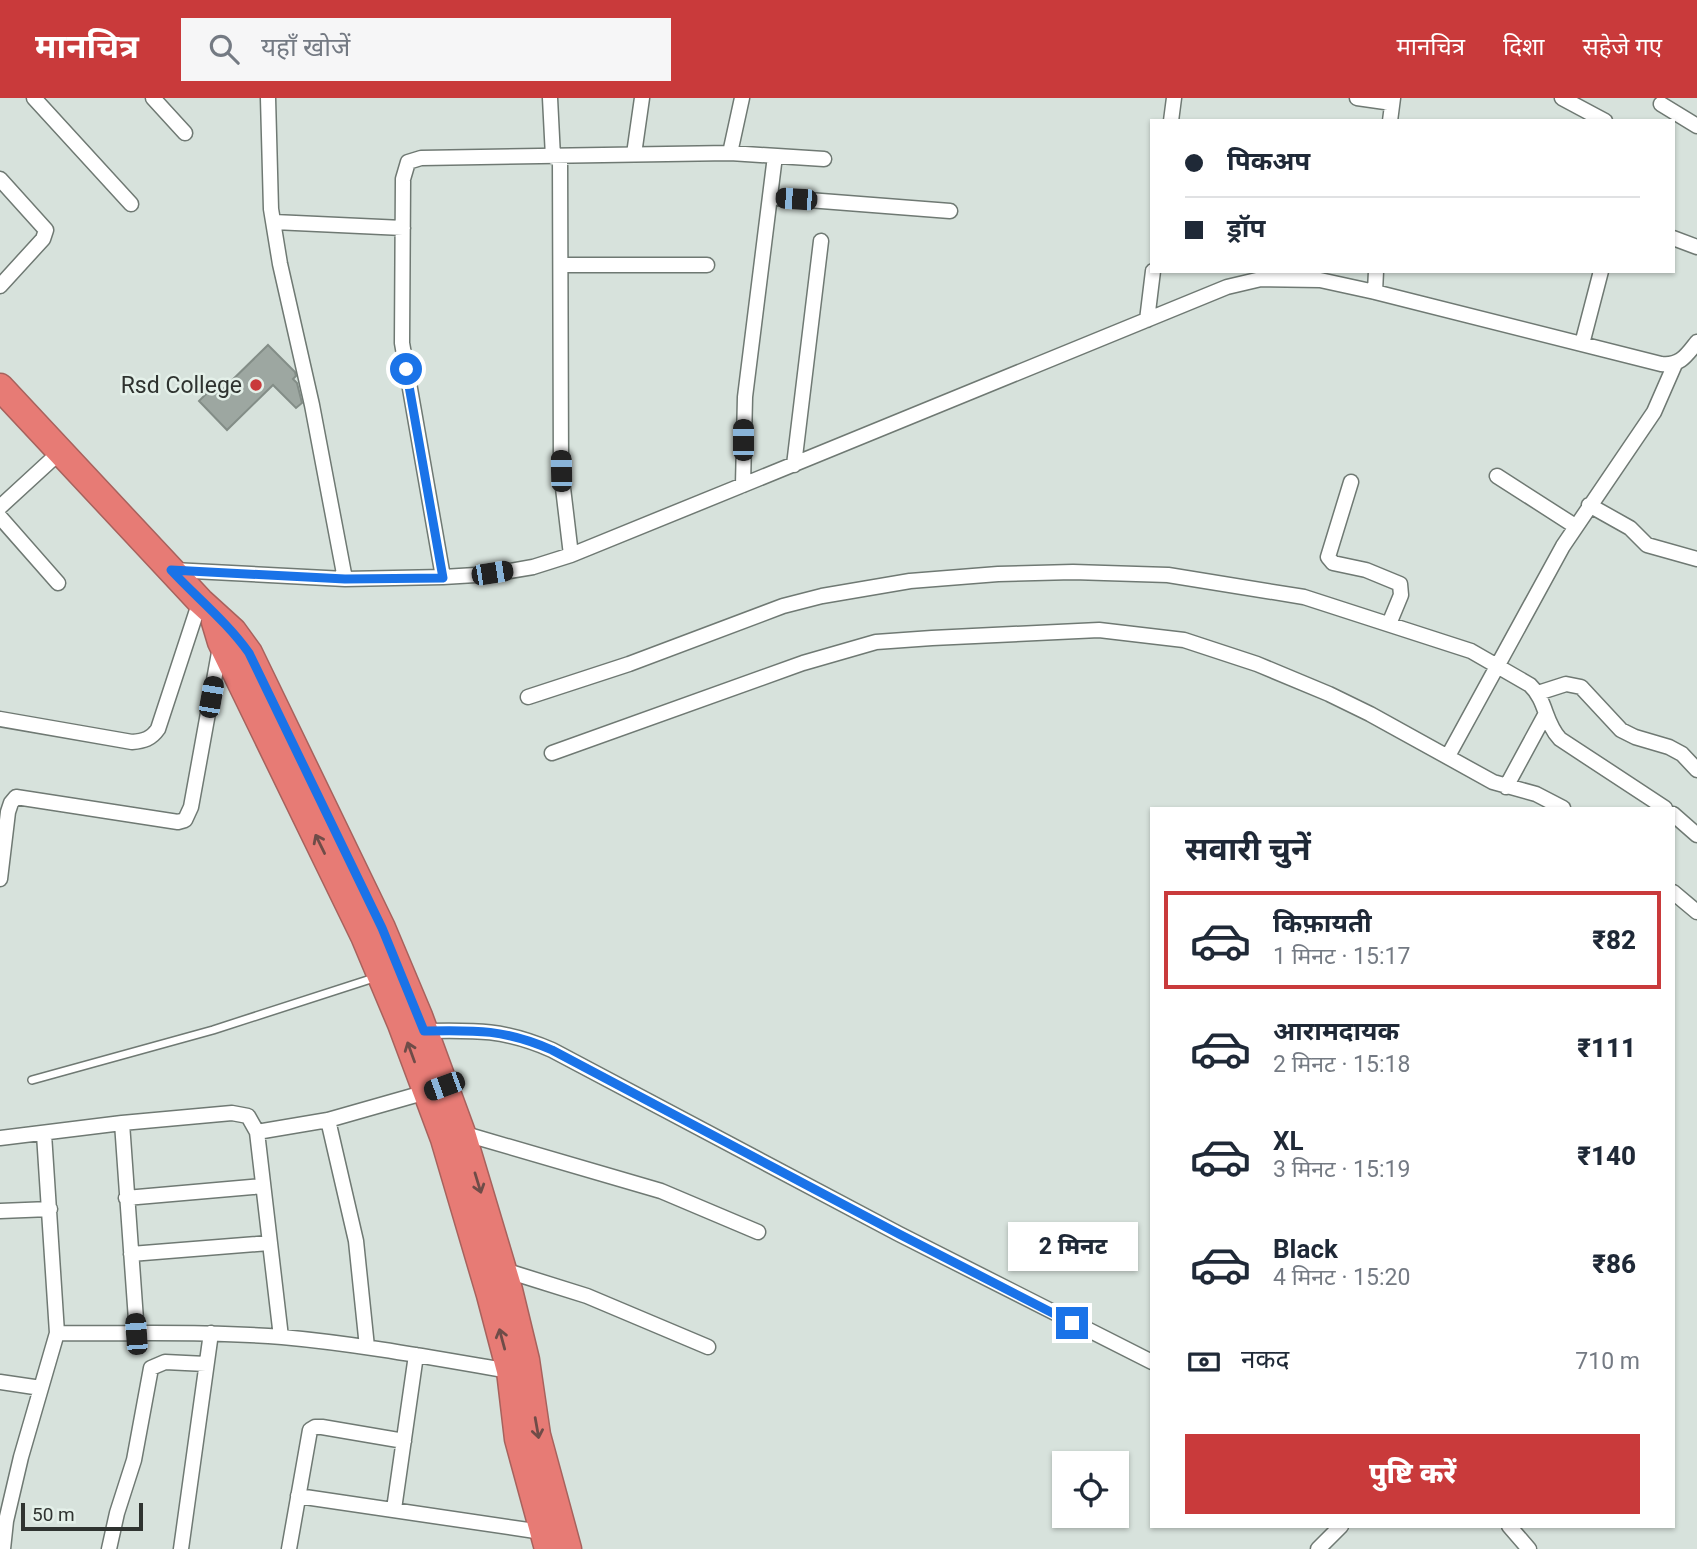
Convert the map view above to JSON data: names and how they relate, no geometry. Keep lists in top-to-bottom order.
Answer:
{
  "places": ["Rsd College"],
  "scale_bar": "50 m",
  "page": {
    "header": "मानचित्र",
    "search": "यहाँ खोजें",
    "nav": ["मानचित्र", "दिशा", "सहेजे गए"],
    "banner": ["पिकअप", "ड्रॉप"],
    "heading": "सवारी चुनें",
    "list": [
      {
        "name": "किफ़ायती",
        "note": "1 मिनट · 15:17",
        "value": "₹82"
      },
      {
        "name": "आरामदायक",
        "note": "2 मिनट · 15:18",
        "value": "₹111"
      },
      {
        "name": "XL",
        "note": "3 मिनट · 15:19",
        "value": "₹140"
      },
      {
        "name": "Black",
        "note": "4 मिनट · 15:20",
        "value": "₹86"
      }
    ],
    "bubble": "2 मिनट",
    "pay": ["नकद", "710 m"],
    "buttons": "पुष्टि करें",
    "scale": "50 m"
  }
}
